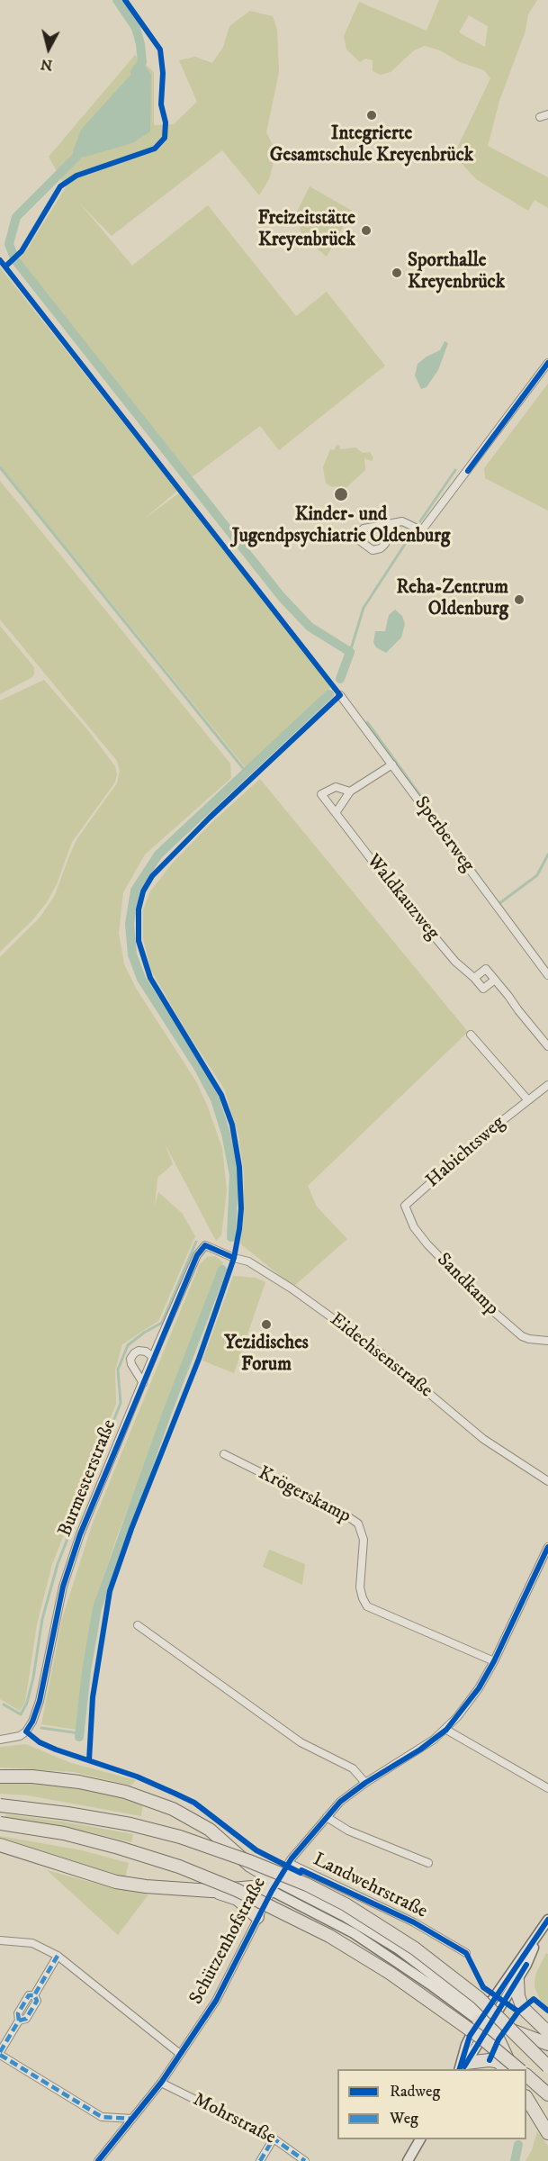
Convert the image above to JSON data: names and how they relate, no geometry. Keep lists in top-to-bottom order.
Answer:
{
  "streets": {
    "street": [
      "Sperberweg",
      "Waldkauzweg",
      "Habichtsweg",
      "Sandkamp",
      "Eidechsenstraße",
      "Burmesterstraße",
      "Krögerskamp",
      "Landwehrstraße",
      "Schützenhofstraße",
      "Mohrstraße"
    ]
  },
  "crossings": [
    ["Habichtsweg", "Sandkamp"],
    ["Eidechsenstraße", "Burmesterstraße"],
    ["Krögerskamp", "Schützenhofstraße"],
    ["Landwehrstraße", "Schützenhofstraße"],
    ["Schützenhofstraße", "Mohrstraße"]
  ],
  "places": [
    "Integrierte Gesamtschule Kreyenbrück",
    "Freizeitstätte Kreyenbrück",
    "Sporthalle Kreyenbrück",
    "Kinder- und Jugendpsychiatrie Oldenburg",
    "Reha-Zentrum Oldenburg",
    "Yezidisches Forum"
  ],
  "legend": ["Radweg", "Weg"],
  "north": "bottom"
}
